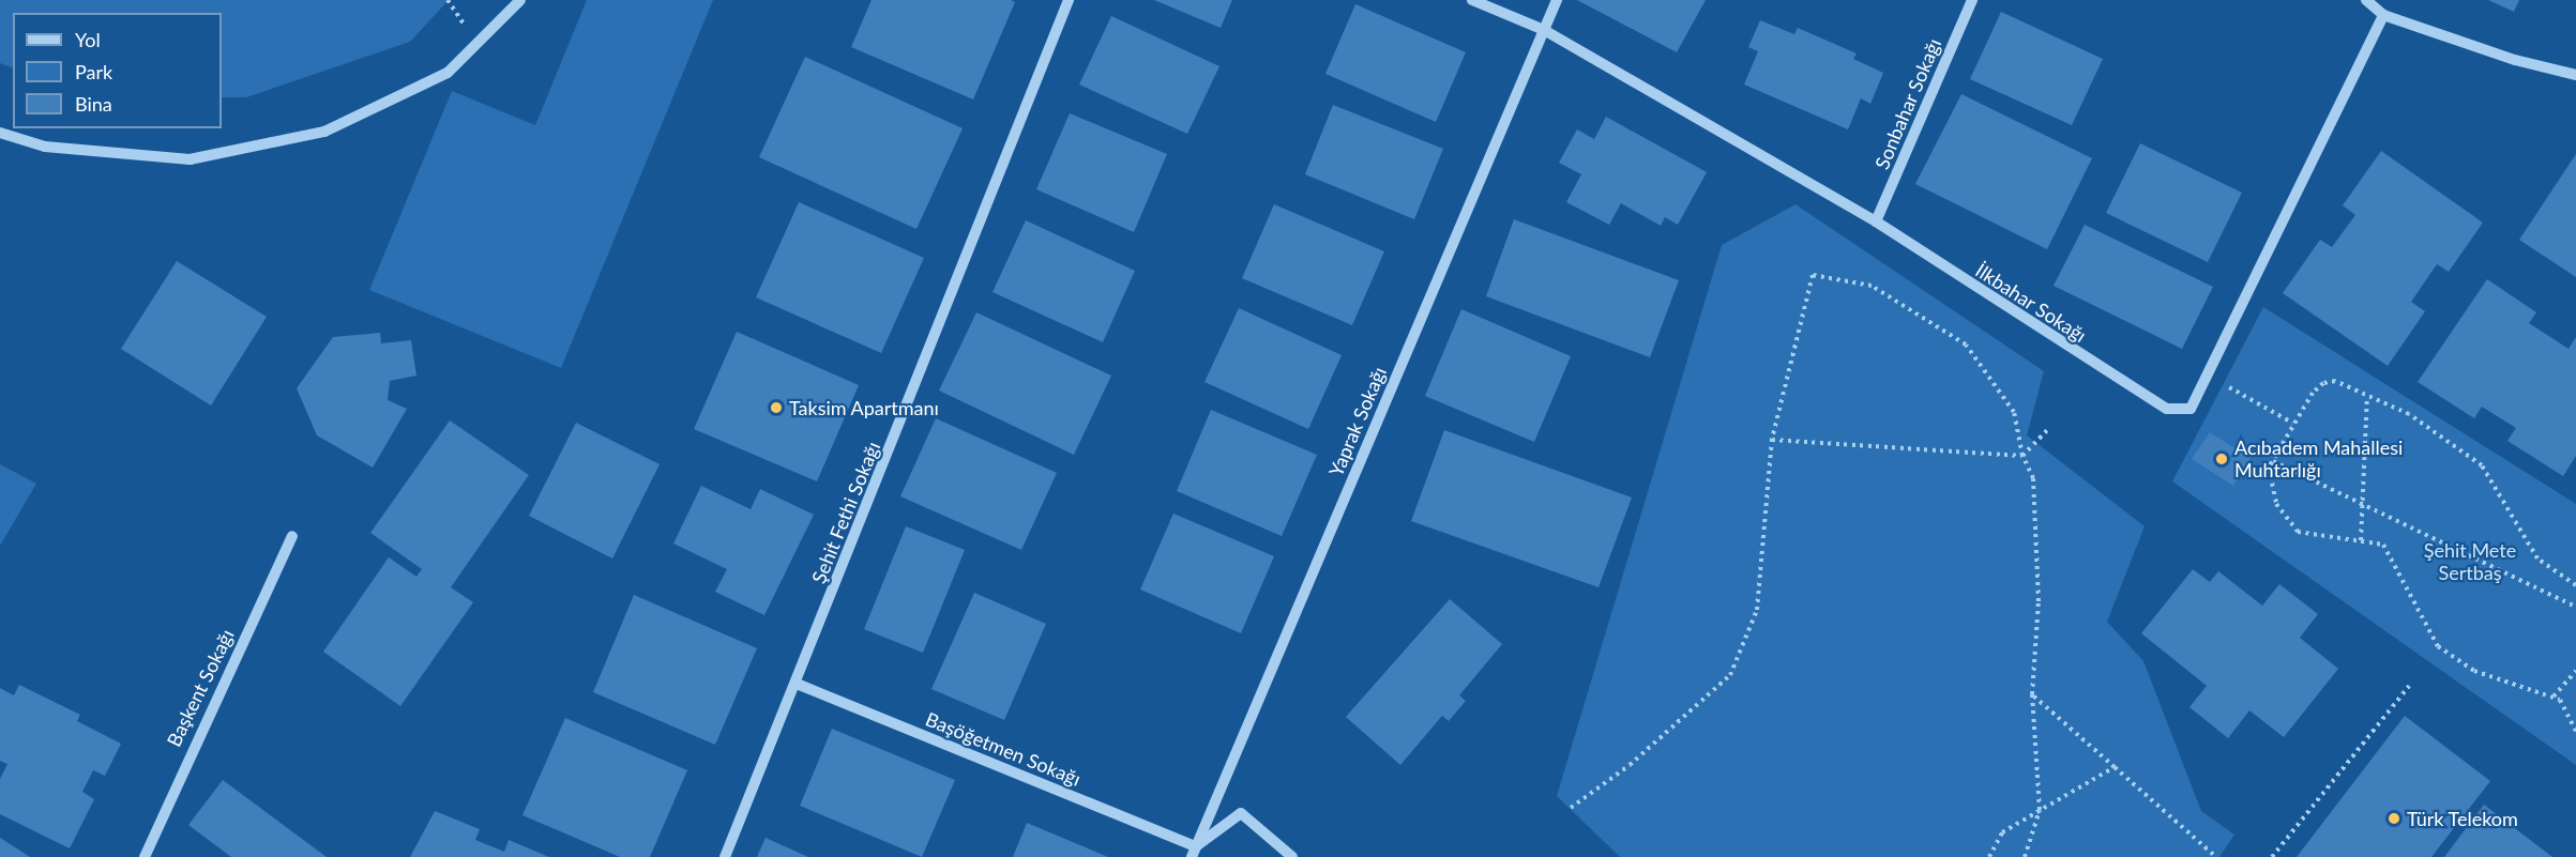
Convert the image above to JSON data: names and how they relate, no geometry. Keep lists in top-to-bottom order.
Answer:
{
  "streets": {
    "street": [
      "Sonbahar Sokağı",
      "İlkbahar Sokağı",
      "Yaprak Sokağı",
      "Şehit Fethi Sokağı",
      "Başkent Sokağı",
      "Başöğetmen Sokağı"
    ]
  },
  "crossings": [
    ["Sonbahar Sokağı", "İlkbahar Sokağı"],
    ["İlkbahar Sokağı", "Yaprak Sokağı"],
    ["Yaprak Sokağı", "Başöğetmen Sokağı"],
    ["Şehit Fethi Sokağı", "Başöğetmen Sokağı"]
  ],
  "parks": ["Şehit Mete Sertbaş"],
  "places": ["Taksim Apartmanı", "Acıbadem Mahallesi Muhtarlığı", "Türk Telekom"],
  "legend": ["Yol", "Park", "Bina"]
}
